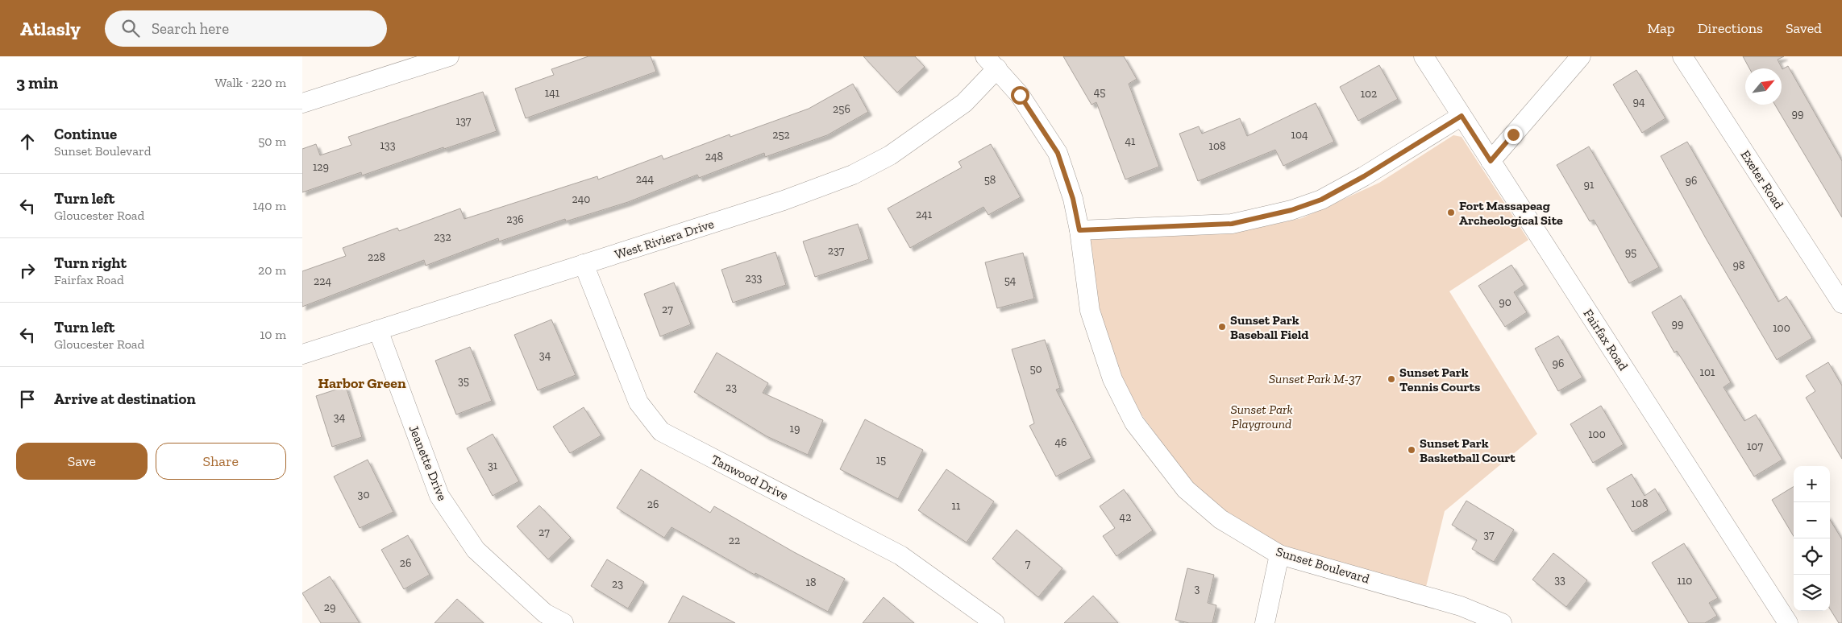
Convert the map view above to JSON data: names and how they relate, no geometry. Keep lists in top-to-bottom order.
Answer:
{
  "streets": {
    "street": [
      "Exeter Road",
      "West Riviera Drive",
      "Fairfax Road",
      "Jeanette Drive",
      "Tanwood Drive",
      "Sunset Boulevard"
    ]
  },
  "crossings": [
    ["West Riviera Drive", "Jeanette Drive"],
    ["West Riviera Drive", "Tanwood Drive"],
    ["West Riviera Drive", "Sunset Boulevard"]
  ],
  "districts": ["Harbor Green"],
  "parks": ["Sunset Park M-37", "Sunset Park Playground"],
  "places": [
    "Fort Massapeag Archeological Site",
    "Sunset Park Baseball Field",
    "Sunset Park Tennis Courts",
    "Sunset Park Basketball Court"
  ],
  "house_numbers": [
    "45",
    "141",
    "102",
    "94",
    "256",
    "99",
    "137",
    "252",
    "104",
    "41",
    "133",
    "108",
    "248",
    "129",
    "244",
    "58",
    "96",
    "91",
    "240",
    "241",
    "236",
    "232",
    "237",
    "95",
    "228",
    "98",
    "233",
    "54",
    "224",
    "90",
    "27",
    "99",
    "100",
    "34",
    "96",
    "50",
    "101",
    "35",
    "23",
    "34",
    "19",
    "100",
    "46",
    "107",
    "15",
    "31",
    "30",
    "108",
    "26",
    "11",
    "42",
    "27",
    "37",
    "22",
    "26",
    "7",
    "33",
    "110",
    "18",
    "23",
    "3",
    "29"
  ],
  "north": "top right",
  "page": {
    "header": "Atlasly",
    "search": "Search here",
    "nav": ["Map", "Directions", "Saved"],
    "heading": ["3 min", "Walk · 220 m"],
    "list": [
      ["Continue", "Sunset Boulevard", "50 m"],
      ["Turn left", "Gloucester Road", "140 m"],
      ["Turn right", "Fairfax Road", "20 m"],
      ["Turn left", "Gloucester Road", "10 m"],
      "Arrive at destination"
    ],
    "buttons": ["Save", "Share"],
    "map_buttons": ["+", "−"]
  }
}
